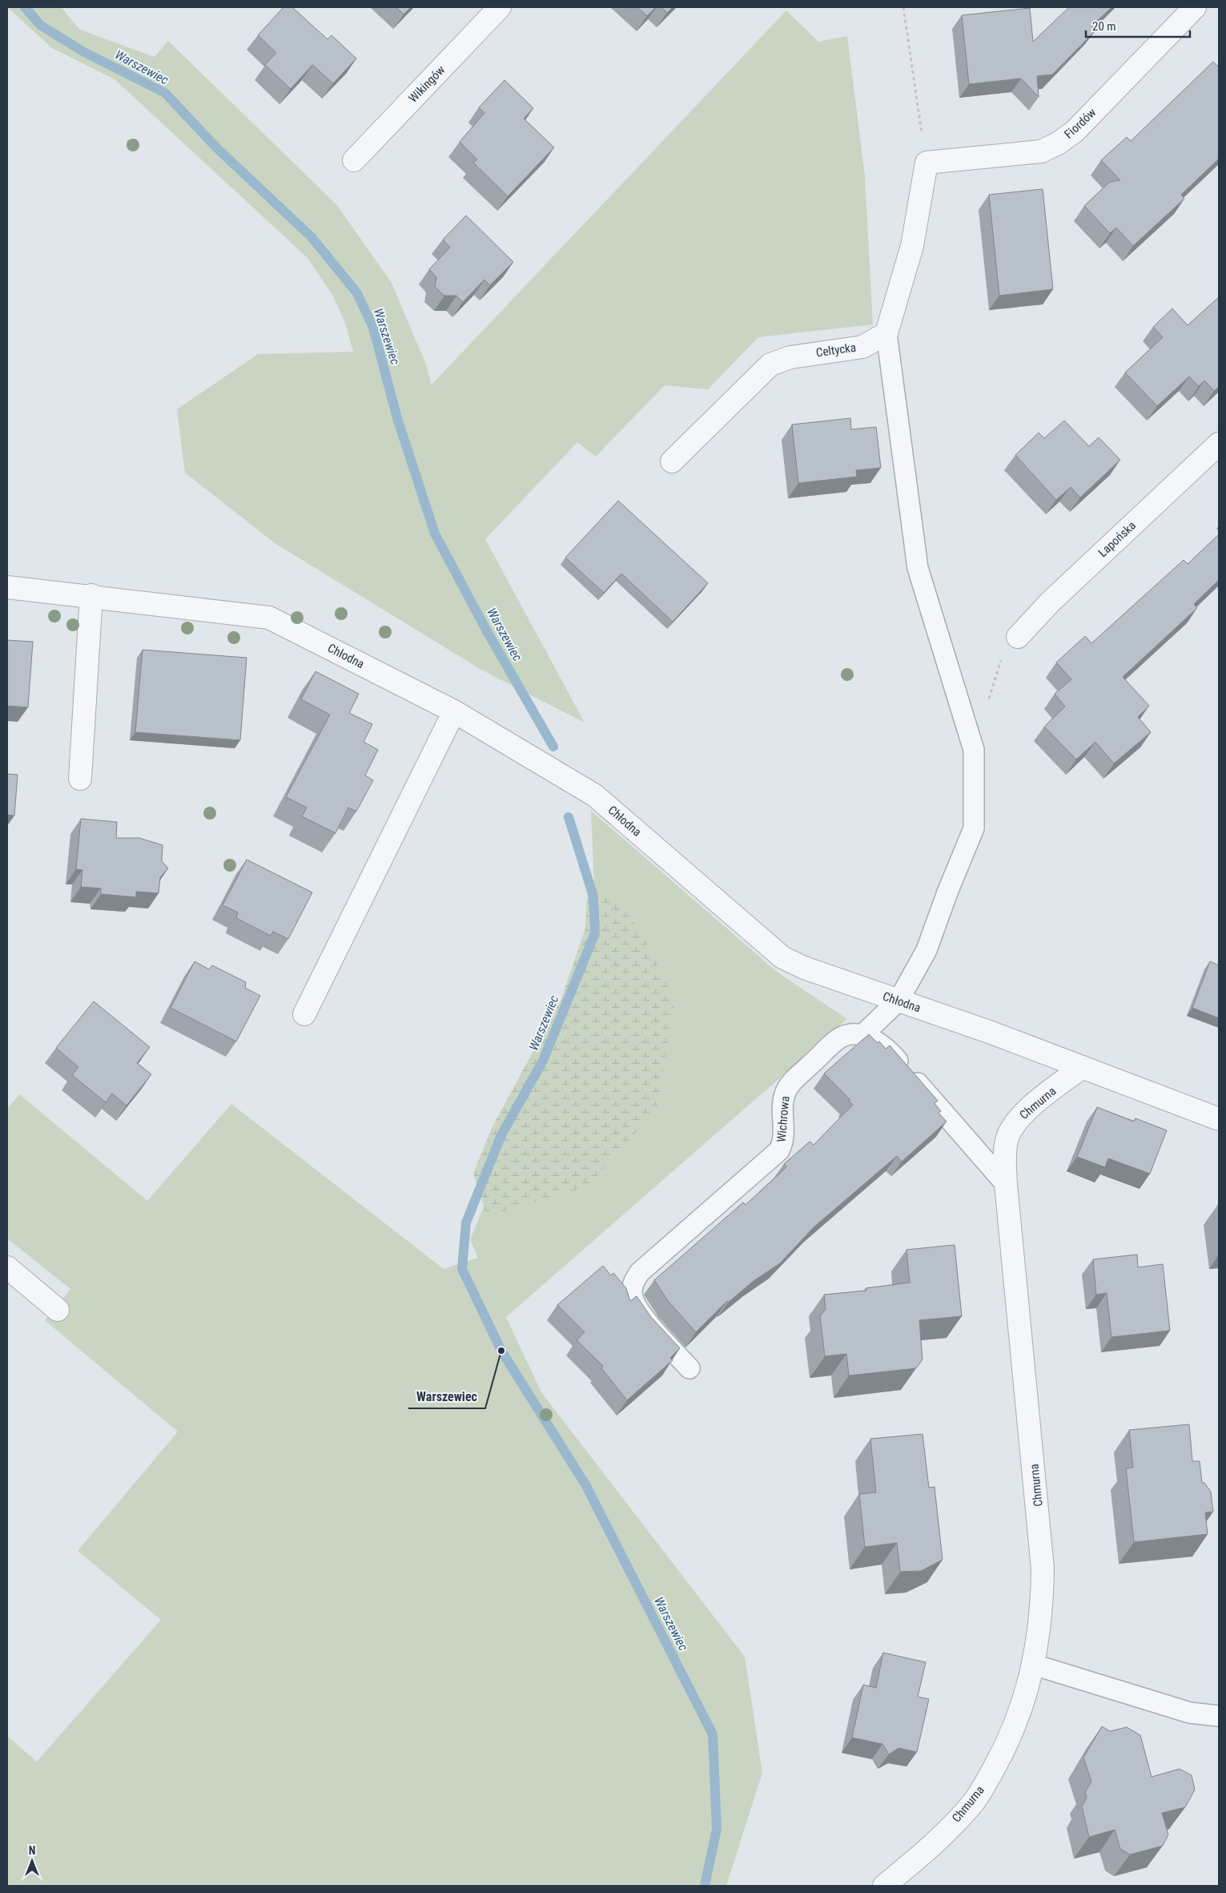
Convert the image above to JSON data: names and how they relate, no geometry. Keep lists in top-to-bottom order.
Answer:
{
  "streets": {
    "street": [
      "Wikingów",
      "Fiordów",
      "Celtycka",
      "Lapońska",
      "Chłodna",
      "Chmurna"
    ],
    "lane": ["Wichrowa"]
  },
  "crossings": [
    ["Chłodna", "Chmurna"],
    ["Chmurna", "Wichrowa"]
  ],
  "water": ["Warszewiec"],
  "places": ["Warszewiec"],
  "scale_bar": "20 m",
  "north": "top"
}
